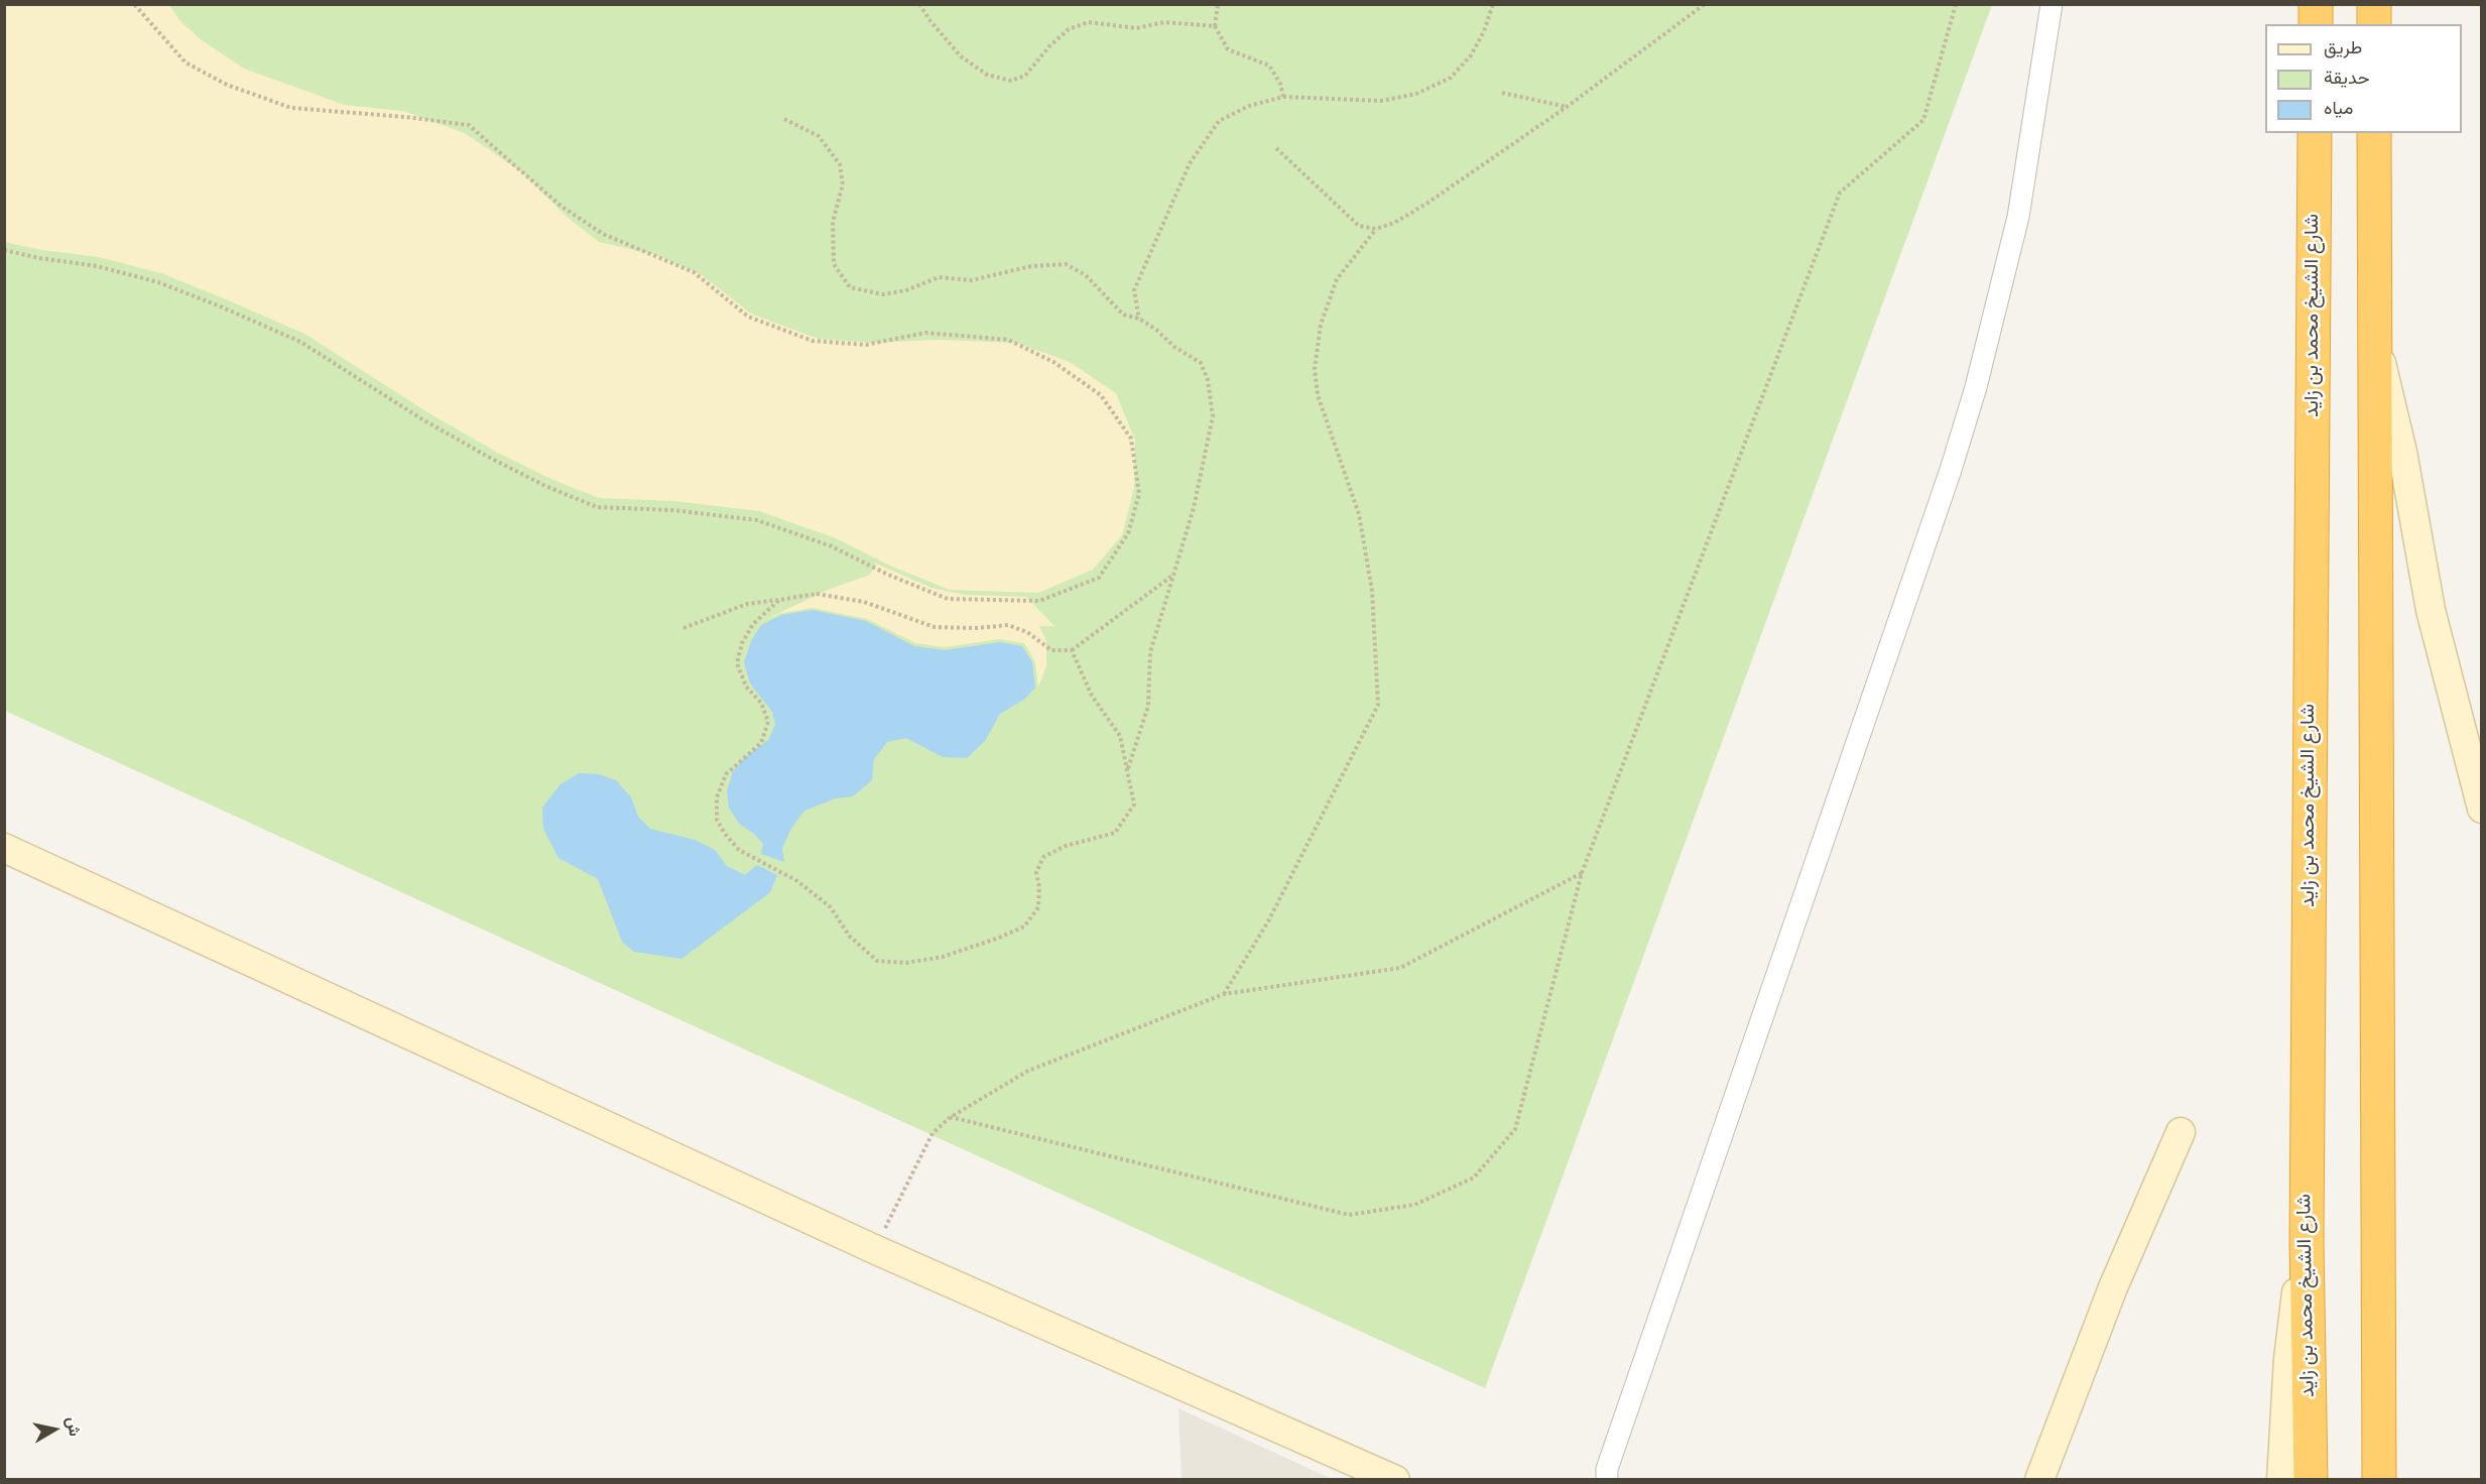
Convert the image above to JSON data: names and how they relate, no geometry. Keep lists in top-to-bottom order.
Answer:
{
  "streets": {
    "highway": ["شارع الشيخ محمد بن زايد"]
  },
  "legend": ["طريق", "حديقة", "مياه"],
  "north": "right"
}
